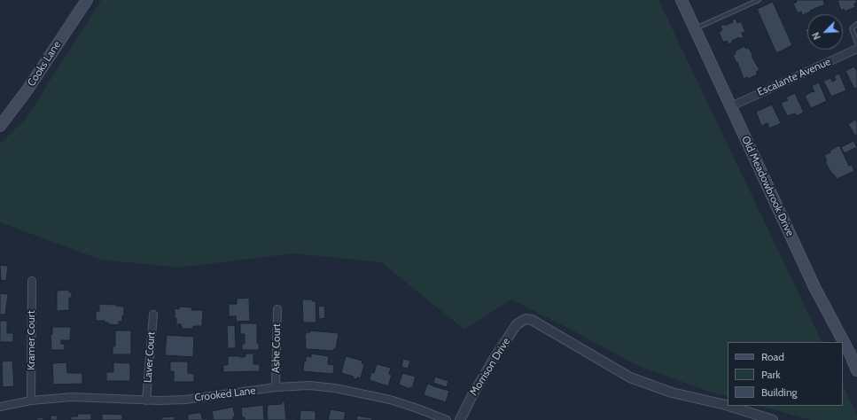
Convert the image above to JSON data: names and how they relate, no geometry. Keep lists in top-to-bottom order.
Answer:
{
  "streets": {
    "main road": ["Cooks Lane", "Old Meadowbrook Drive"],
    "street": [
      "Escalante Avenue",
      "Kramer Court",
      "Ashe Court",
      "Laver Court",
      "Morrison Drive",
      "Crooked Lane"
    ]
  },
  "crossings": [
    ["Escalante Avenue", "Old Meadowbrook Drive"],
    ["Kramer Court", "Crooked Lane"],
    ["Ashe Court", "Crooked Lane"],
    ["Laver Court", "Crooked Lane"]
  ],
  "legend": ["Road", "Park", "Building"],
  "north": "bottom left"
}
